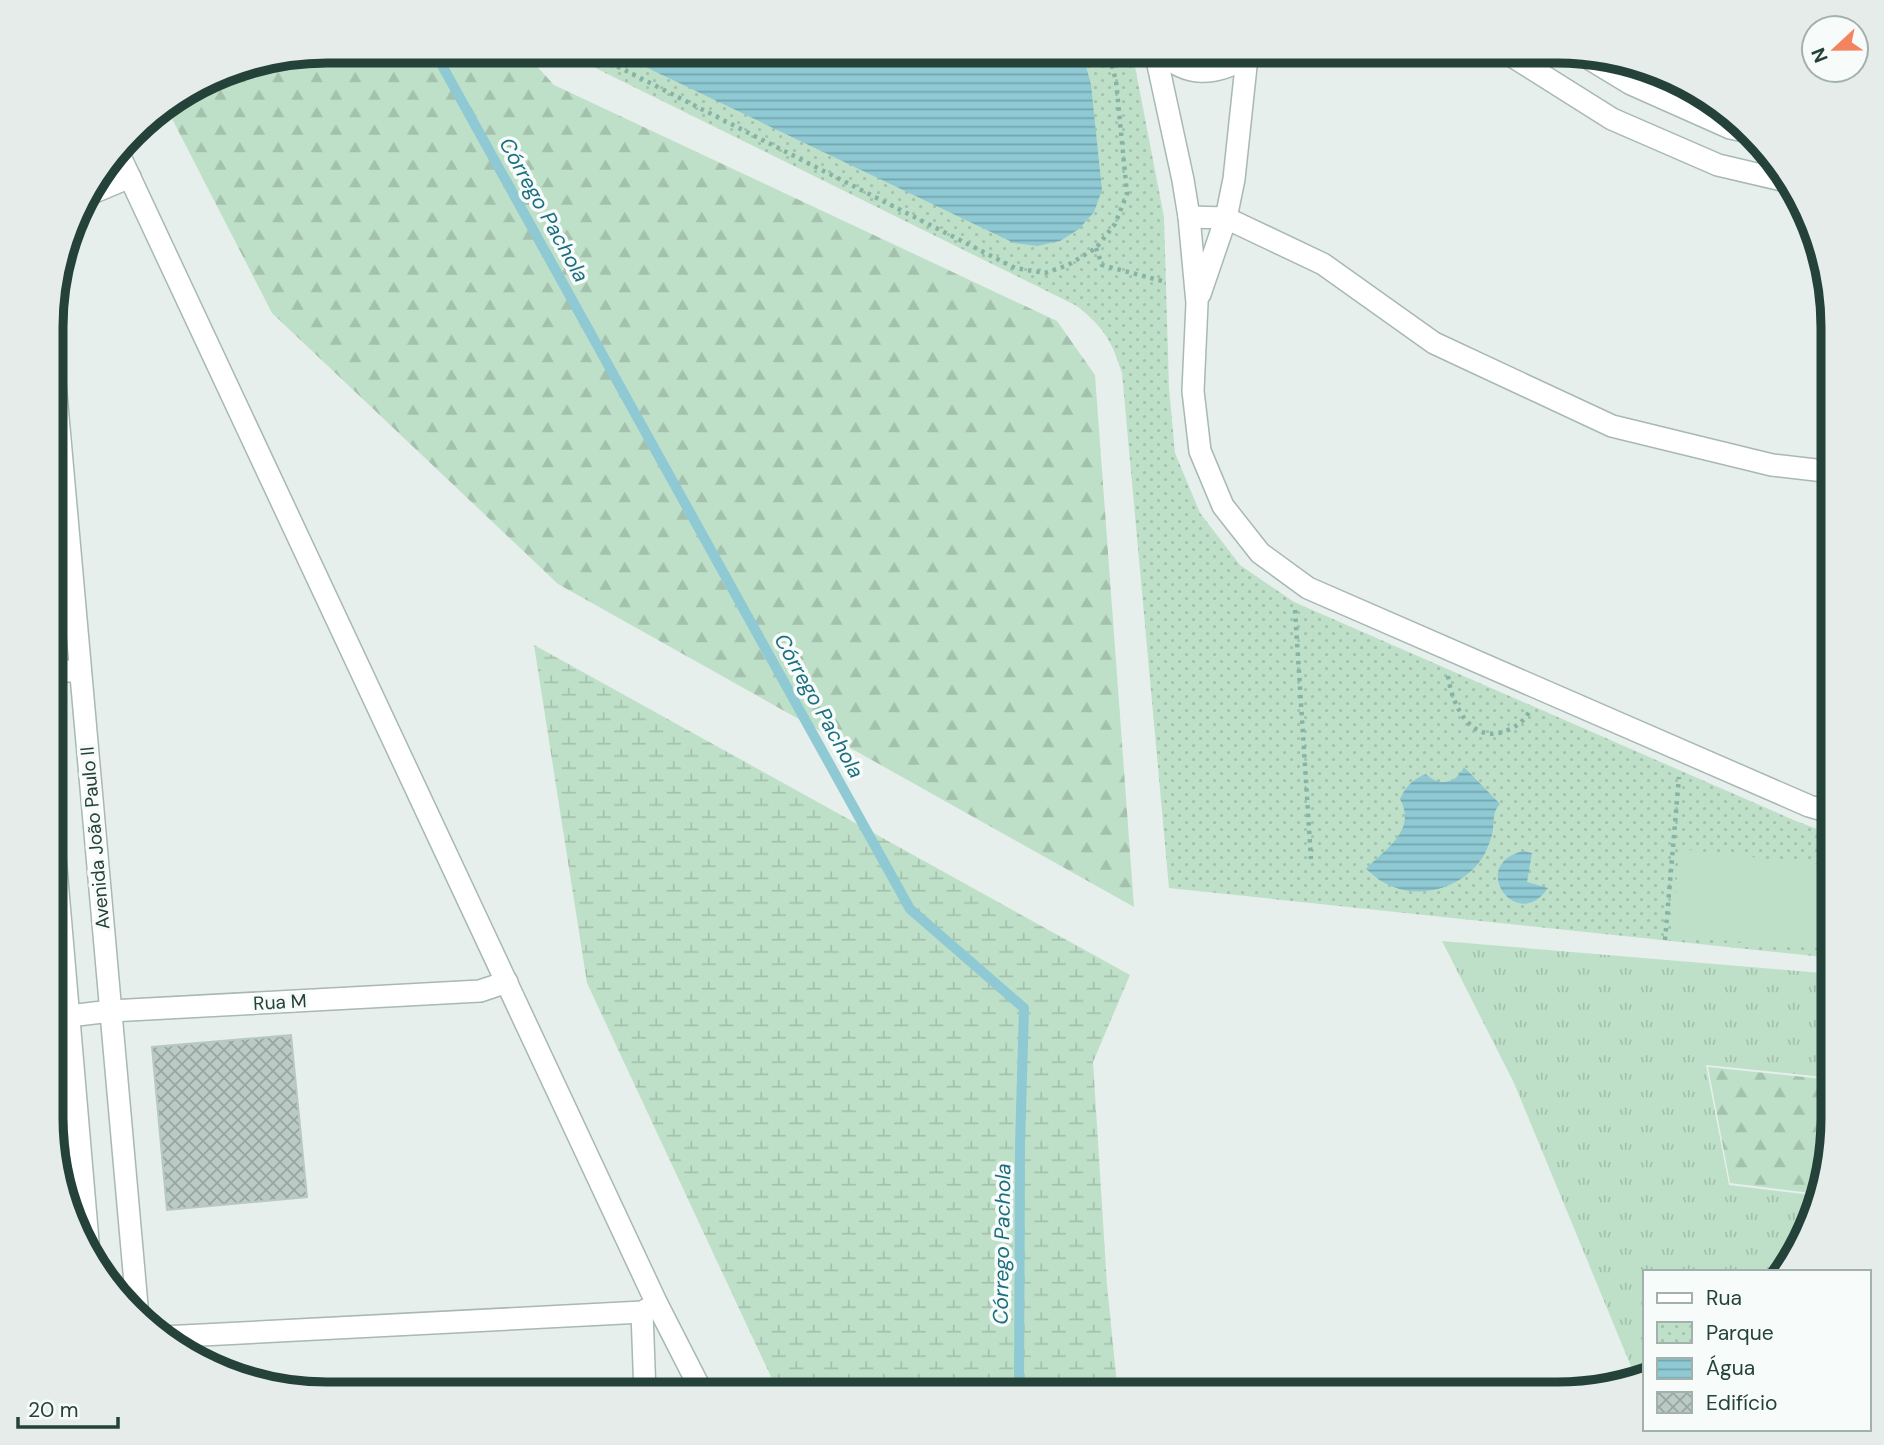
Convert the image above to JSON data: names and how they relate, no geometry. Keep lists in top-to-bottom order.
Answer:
{
  "streets": {
    "street": ["Avenida João Paulo II", "Rua M"]
  },
  "crossings": [
    ["Avenida João Paulo II", "Rua M"]
  ],
  "water": ["Córrego Pachola"],
  "legend": [
    "Rua",
    "Parque",
    "Água",
    "Edifício"
  ],
  "scale_bar": "20 m",
  "north": "left"
}
